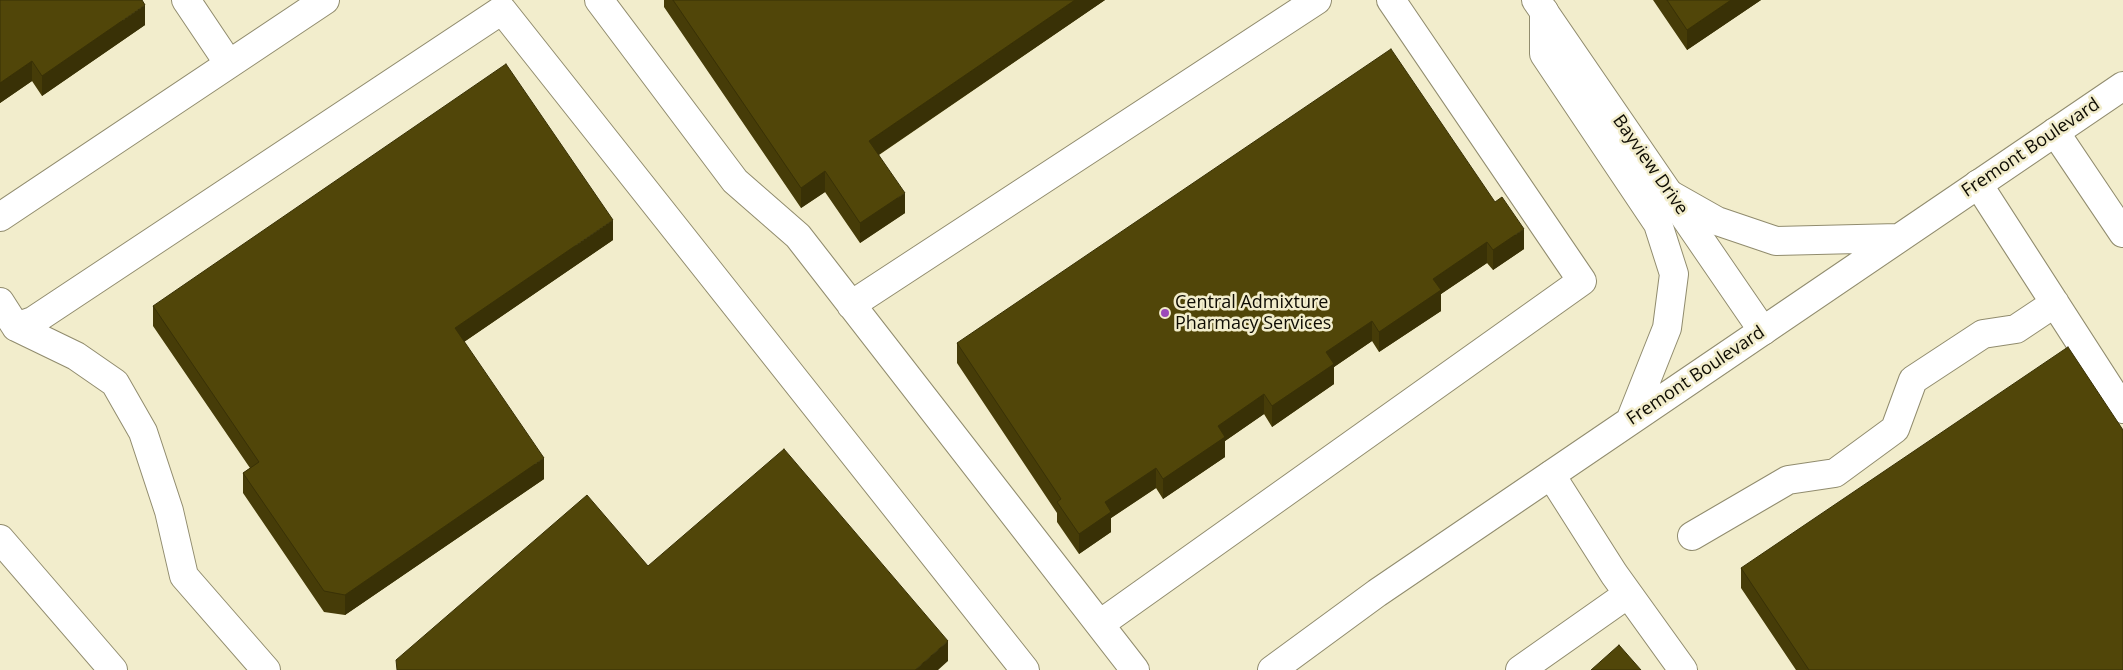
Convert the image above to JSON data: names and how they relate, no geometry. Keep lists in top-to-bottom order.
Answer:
{
  "streets": {
    "main road": ["Fremont Boulevard", "Bayview Drive"]
  },
  "crossings": [
    ["Fremont Boulevard", "Bayview Drive"]
  ],
  "places": ["Central Admixture Pharmacy Services"]
}
